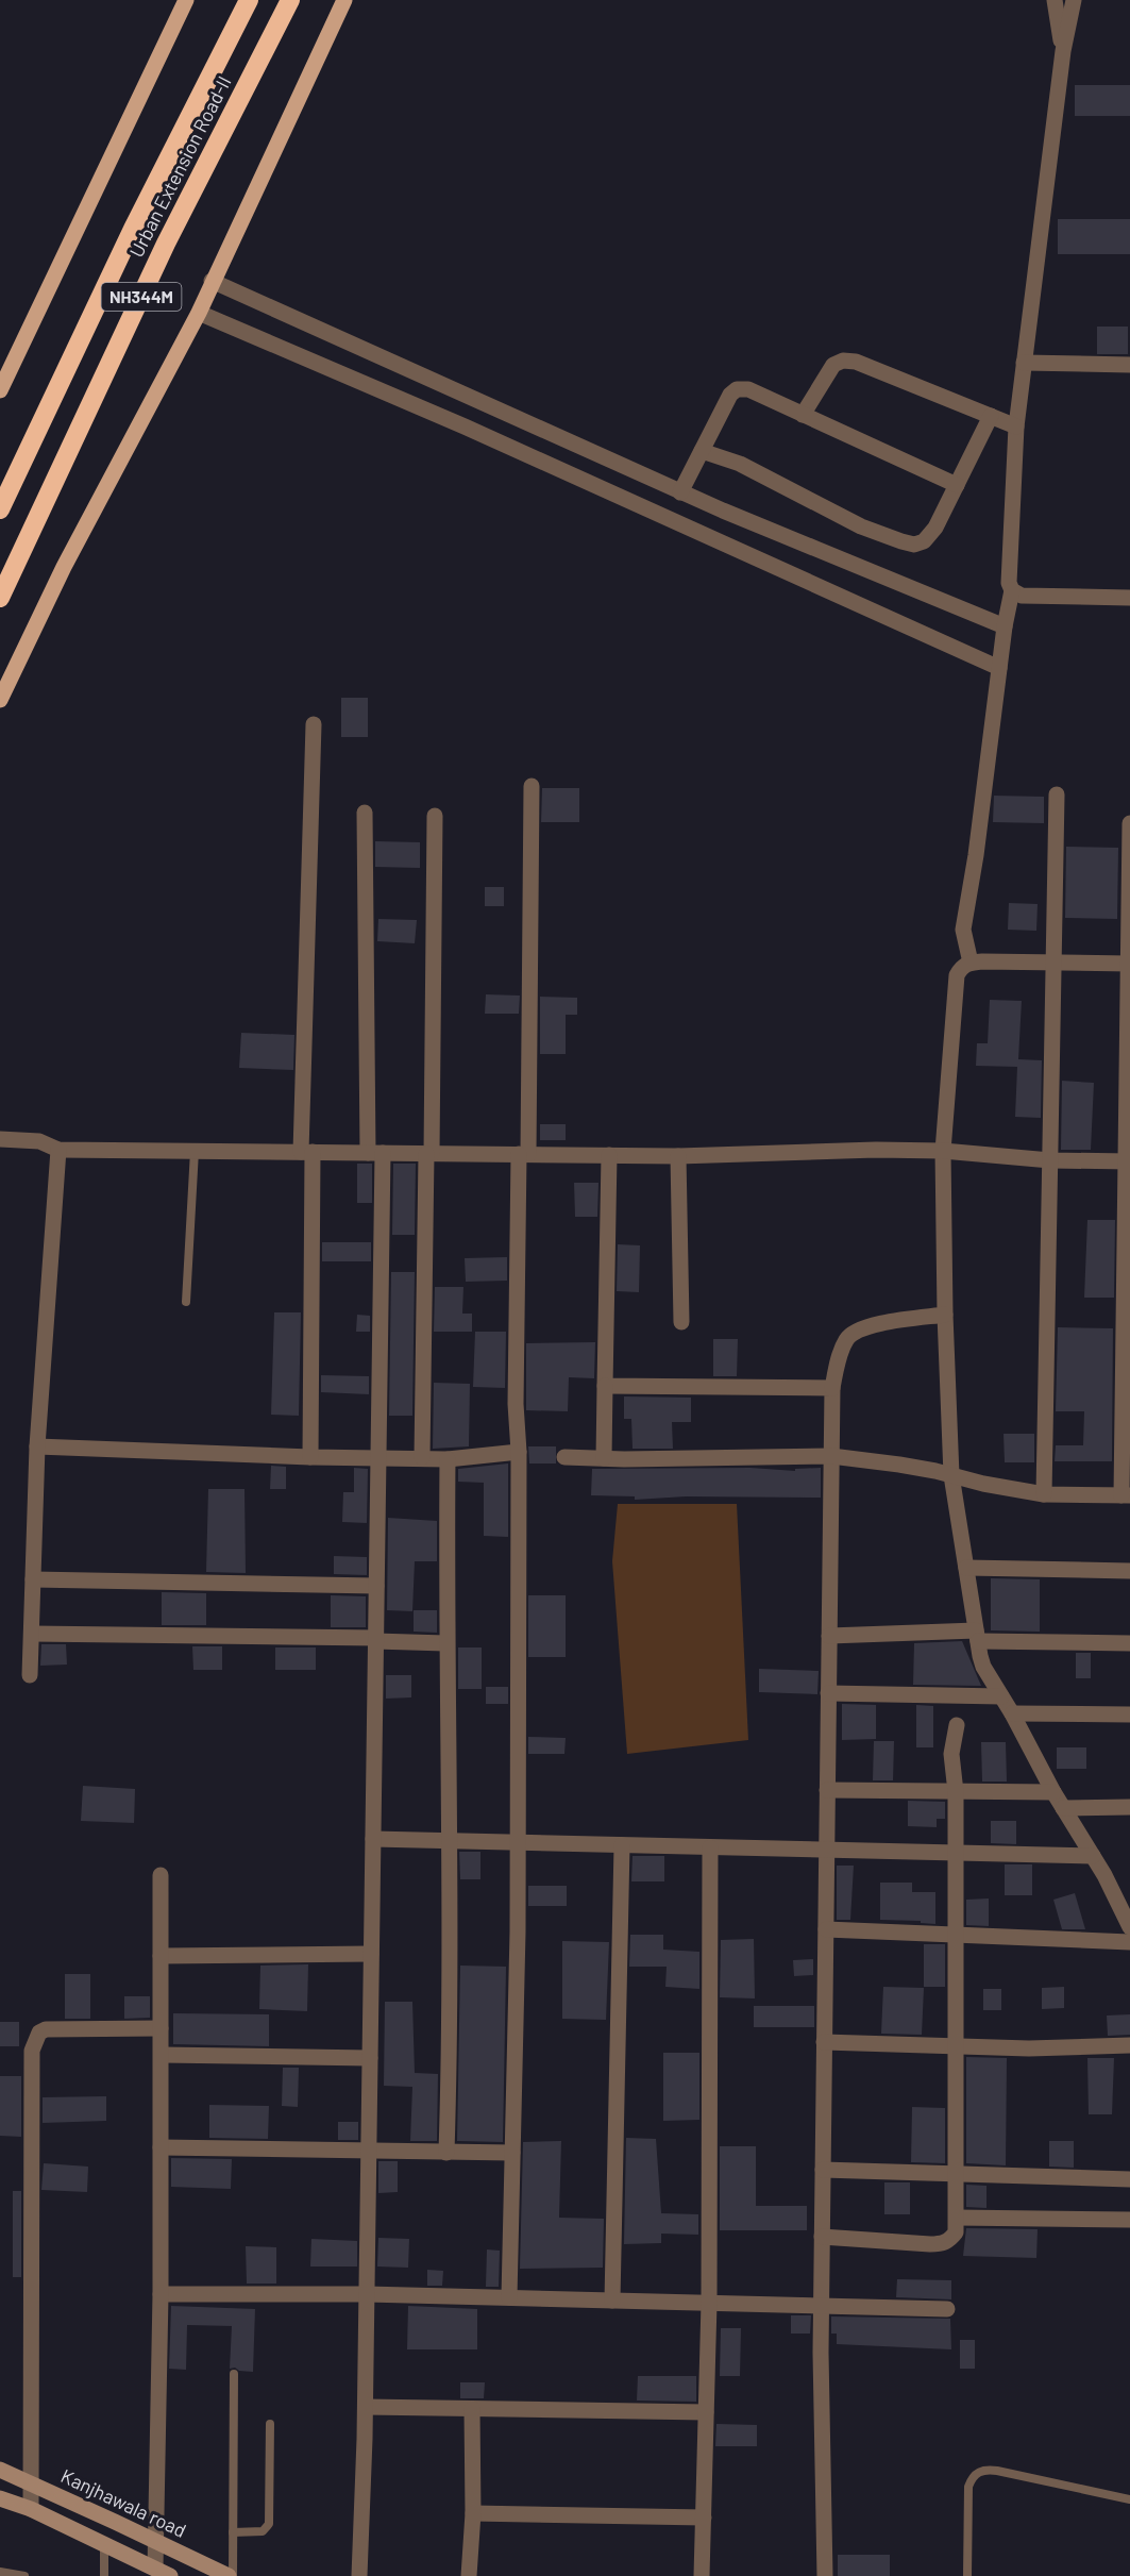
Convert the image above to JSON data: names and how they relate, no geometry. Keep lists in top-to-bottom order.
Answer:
{
  "streets": {
    "highway": ["Urban Extension Road-II", "NH344M"],
    "main road": ["Kanjhawala road"]
  }
}
